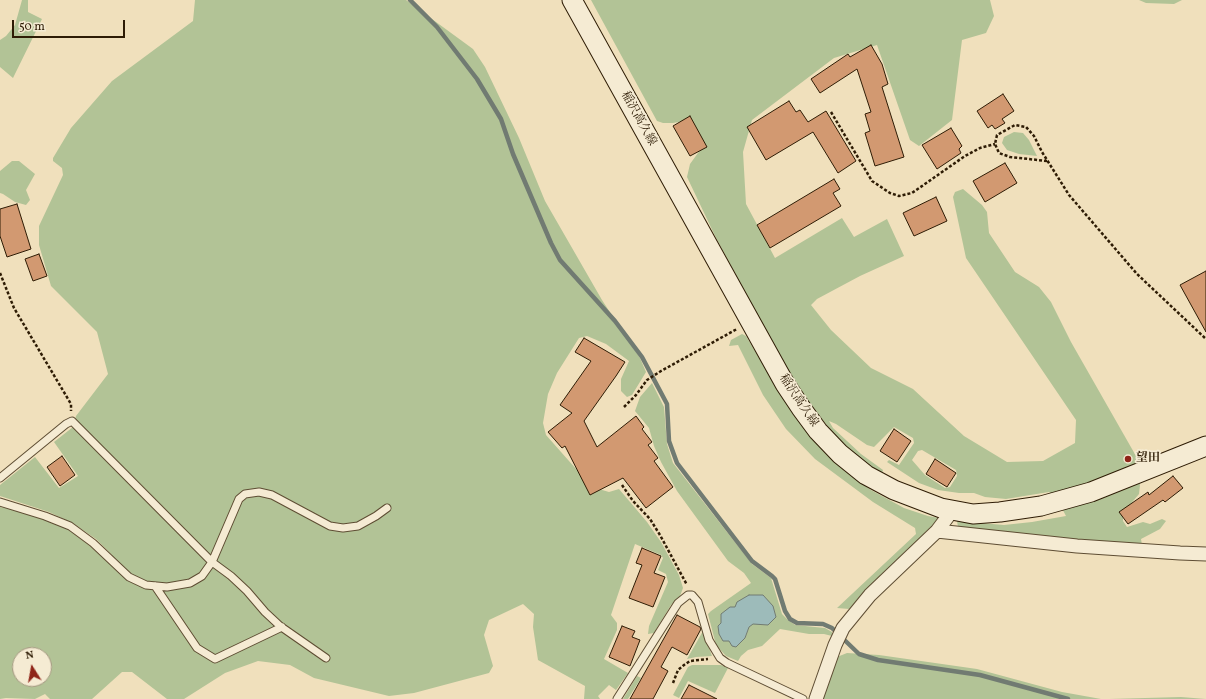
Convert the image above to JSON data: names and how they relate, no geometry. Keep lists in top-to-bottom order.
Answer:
{
  "streets": {
    "main road": ["稲沢高久線"]
  },
  "places": ["望田"],
  "scale_bar": "50 m",
  "north": "top"
}
